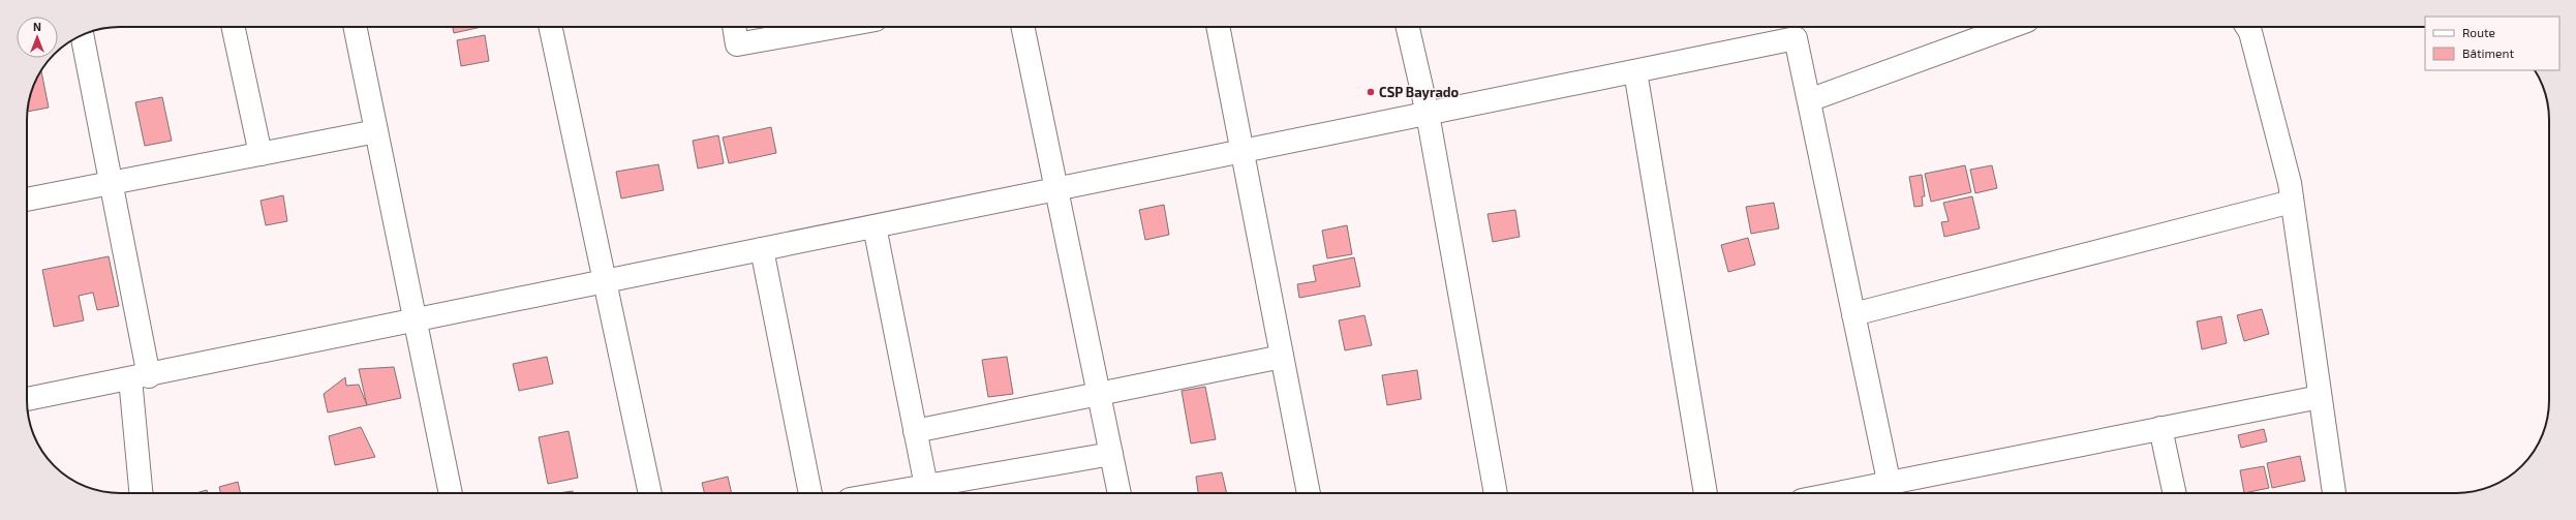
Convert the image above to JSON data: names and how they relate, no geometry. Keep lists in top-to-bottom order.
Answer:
{
  "places": ["CSP Bayrado"],
  "legend": ["Route", "Bâtiment"],
  "north": "top"
}
